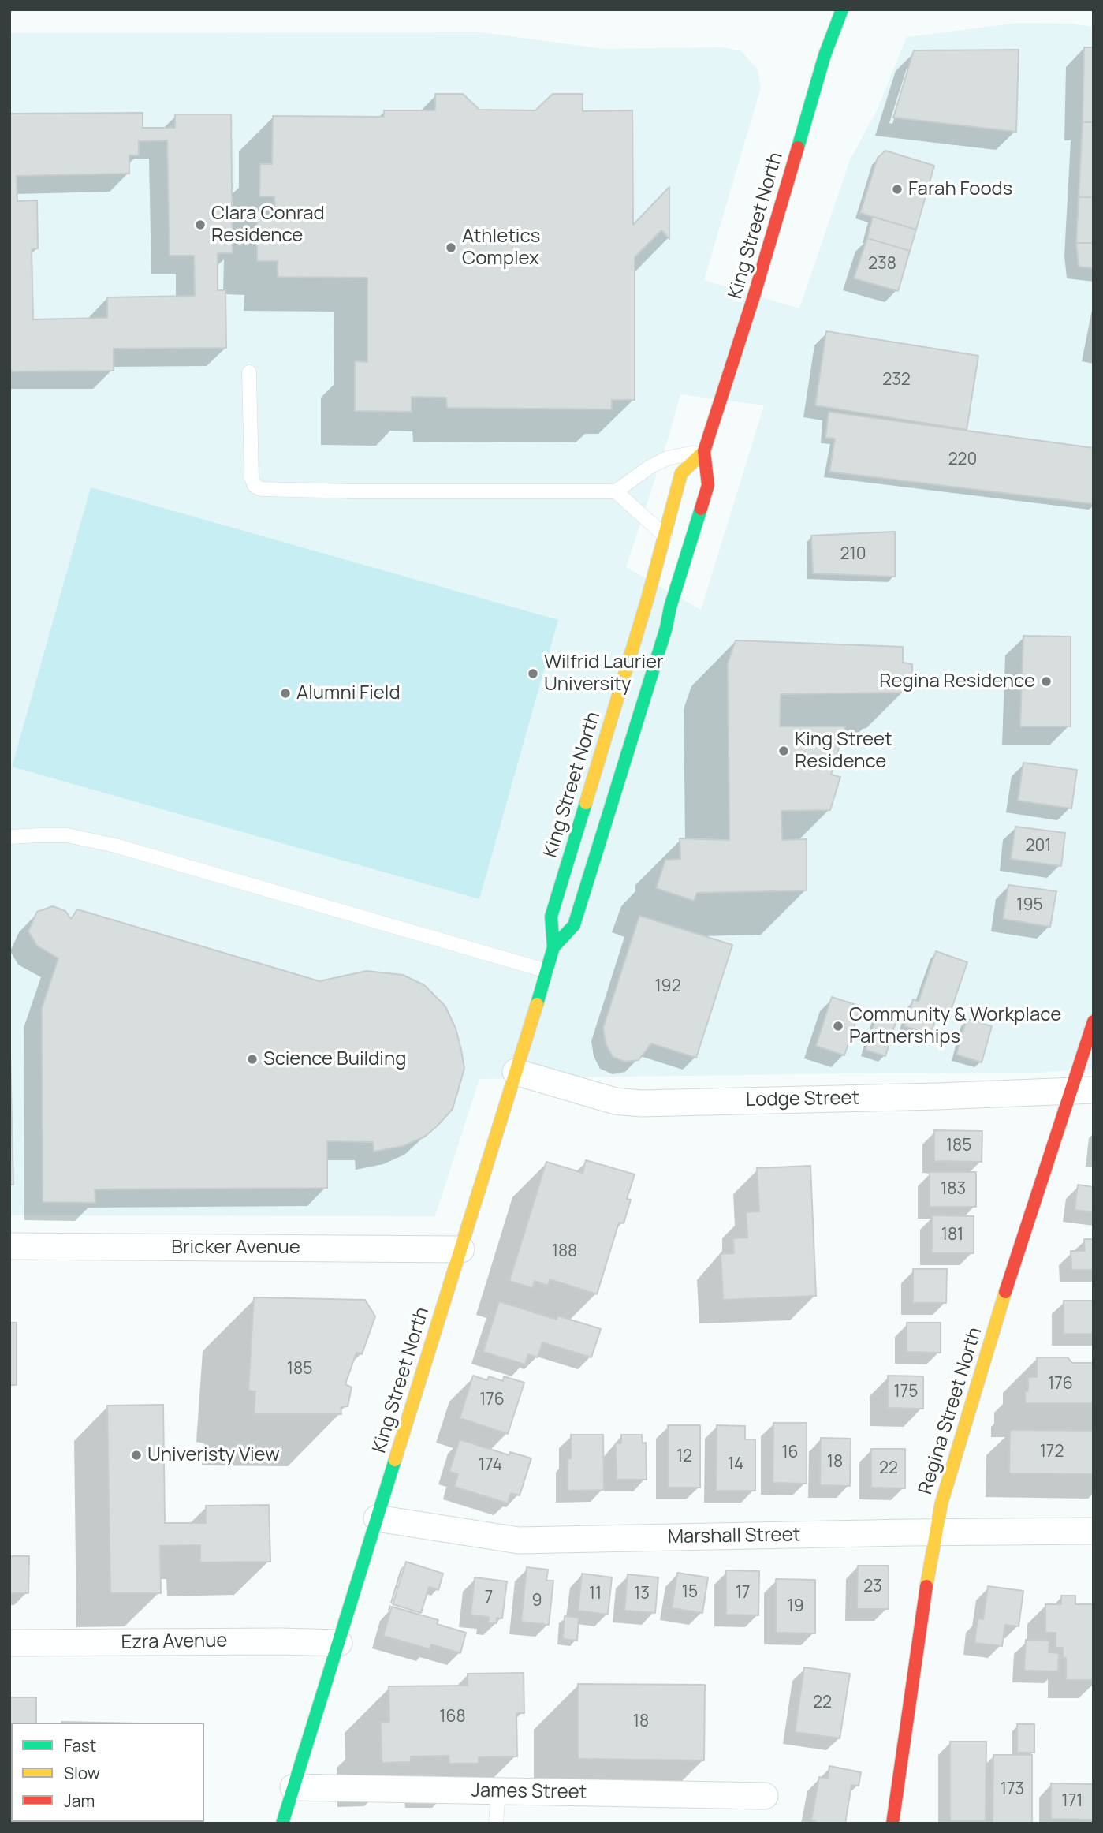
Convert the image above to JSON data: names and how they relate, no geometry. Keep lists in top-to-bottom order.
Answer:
{
  "streets": {
    "main road": ["King Street North", "Regina Street North"],
    "street": [
      "Lodge Street",
      "Bricker Avenue",
      "Marshall Street",
      "Ezra Avenue",
      "James Street"
    ]
  },
  "crossings": [
    ["King Street North", "Lodge Street"],
    ["King Street North", "Bricker Avenue"],
    ["King Street North", "Marshall Street"],
    ["King Street North", "Ezra Avenue"],
    ["King Street North", "James Street"],
    ["Lodge Street", "Regina Street North"],
    ["Regina Street North", "Marshall Street"]
  ],
  "places": [
    "Farah Foods",
    "Clara Conrad Residence",
    "Athletics Complex",
    "Wilfrid Laurier University",
    "Regina Residence",
    "Alumni Field",
    "King Street Residence",
    "Community & Workplace Partnerships",
    "Science Building",
    "Univeristy View"
  ],
  "house_numbers": [
    "238",
    "232",
    "220",
    "210",
    "201",
    "195",
    "192",
    "185",
    "183",
    "181",
    "188",
    "185",
    "176",
    "175",
    "176",
    "172",
    "16",
    "12",
    "18",
    "14",
    "174",
    "22",
    "23",
    "15",
    "17",
    "11",
    "13",
    "7",
    "9",
    "19",
    "22",
    "168",
    "18",
    "173",
    "171"
  ],
  "legend": ["Fast", "Slow", "Jam"]
}
